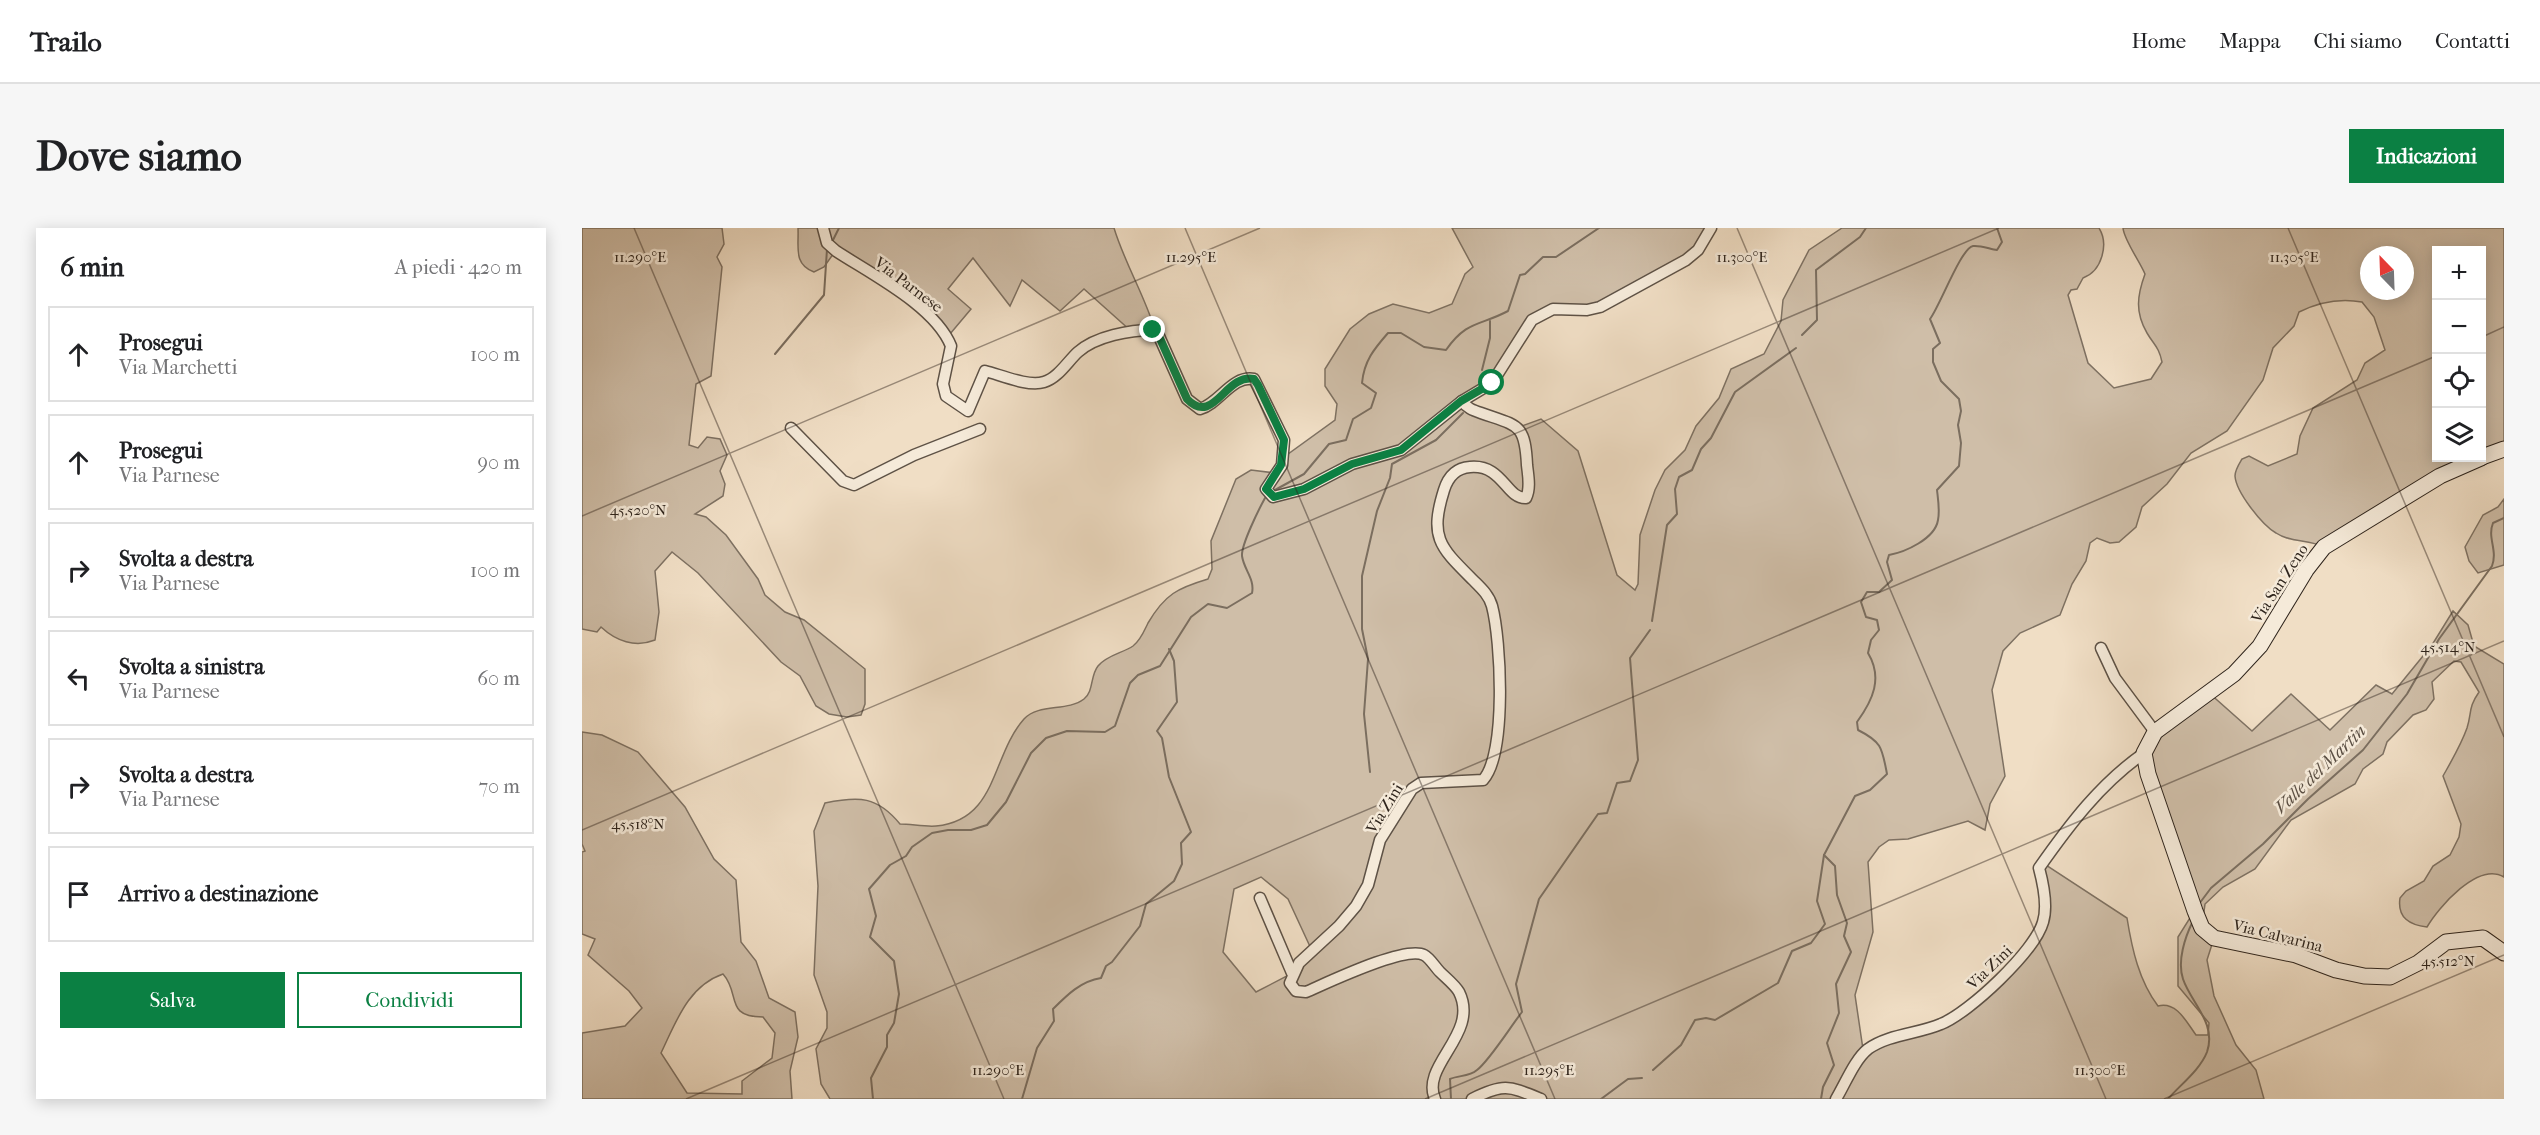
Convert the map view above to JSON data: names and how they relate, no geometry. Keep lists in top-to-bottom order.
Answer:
{
  "streets": {
    "street": [
      "Via Parnese",
      "Via San Zeno",
      "Via Zini",
      "Via Calvarina"
    ]
  },
  "crossings": [
    ["Via Parnese", "Via Zini"],
    ["Via Zini", "Via Calvarina"]
  ],
  "water": ["Valle del Martin"],
  "north": "top left",
  "page": {
    "header": "Trailo",
    "nav": [
      "Home",
      "Mappa",
      "Chi siamo",
      "Contatti"
    ],
    "buttons": [
      "Indicazioni",
      ["Salva", "Condividi"]
    ],
    "title": "Dove siamo",
    "heading": ["6 min", "A piedi · 420 m"],
    "map_buttons": ["+", "−"],
    "list": [
      ["Prosegui", "Via Marchetti", "100 m"],
      ["Prosegui", "Via Parnese", "90 m"],
      ["Svolta a destra", "Via Parnese", "100 m"],
      ["Svolta a sinistra", "Via Parnese", "60 m"],
      ["Svolta a destra", "Via Parnese", "70 m"],
      "Arrivo a destinazione"
    ]
  },
  "coordinates": [
    "11.290°E",
    "11.295°E",
    "11.300°E",
    "11.305°E",
    "45.520°N",
    "45.514°N",
    "45.518°N",
    "45.512°N"
  ]
}
